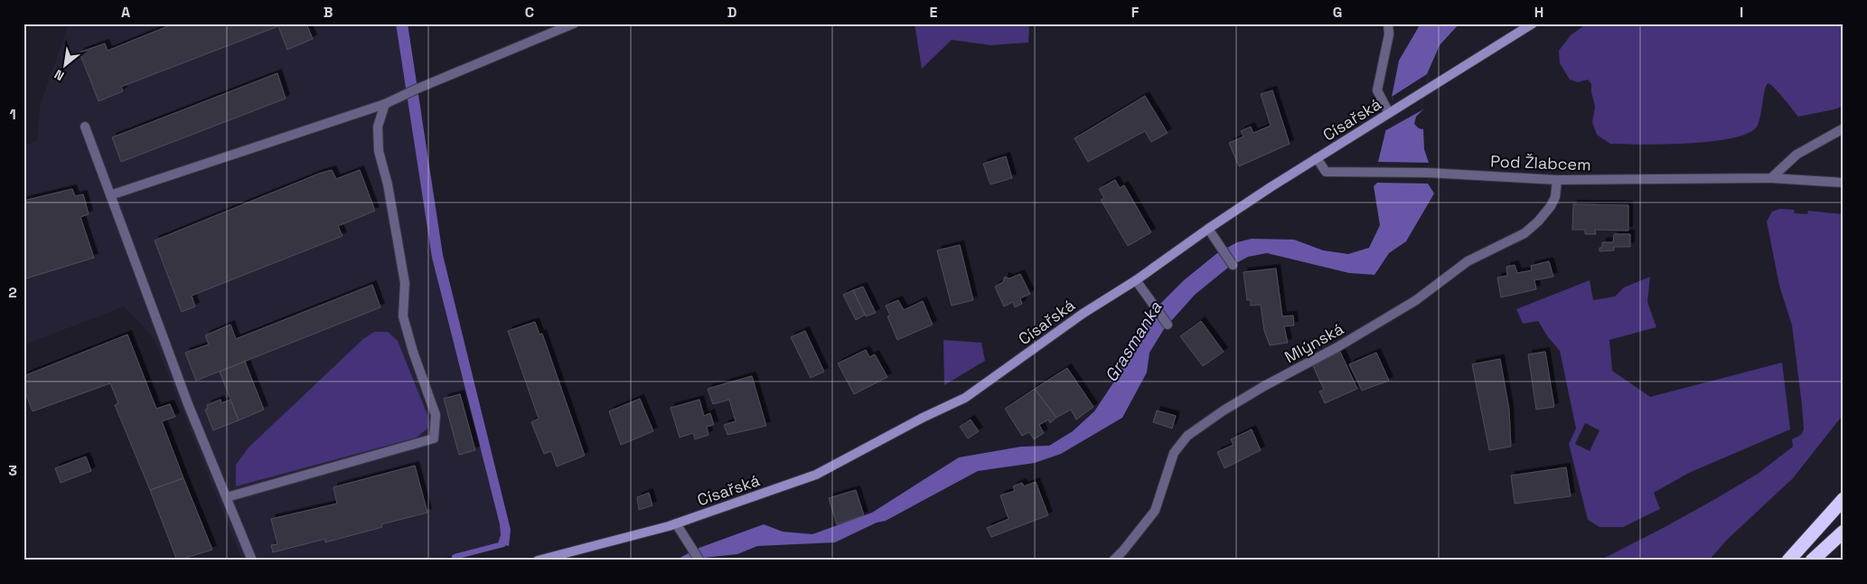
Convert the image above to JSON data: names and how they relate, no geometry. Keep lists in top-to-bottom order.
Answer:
{
  "streets": {
    "street": ["Císařská", "Pod Žlabcem", "Mlýnská"]
  },
  "crossings": [
    ["Císařská", "Pod Žlabcem"],
    ["Pod Žlabcem", "Mlýnská"]
  ],
  "water": ["Grasmanka"],
  "north": "bottom left",
  "grid": {
    "columns": [
      "A",
      "B",
      "C",
      "D",
      "E",
      "F",
      "G",
      "H",
      "I"
    ],
    "rows": ["1", "2", "3"]
  }
}
